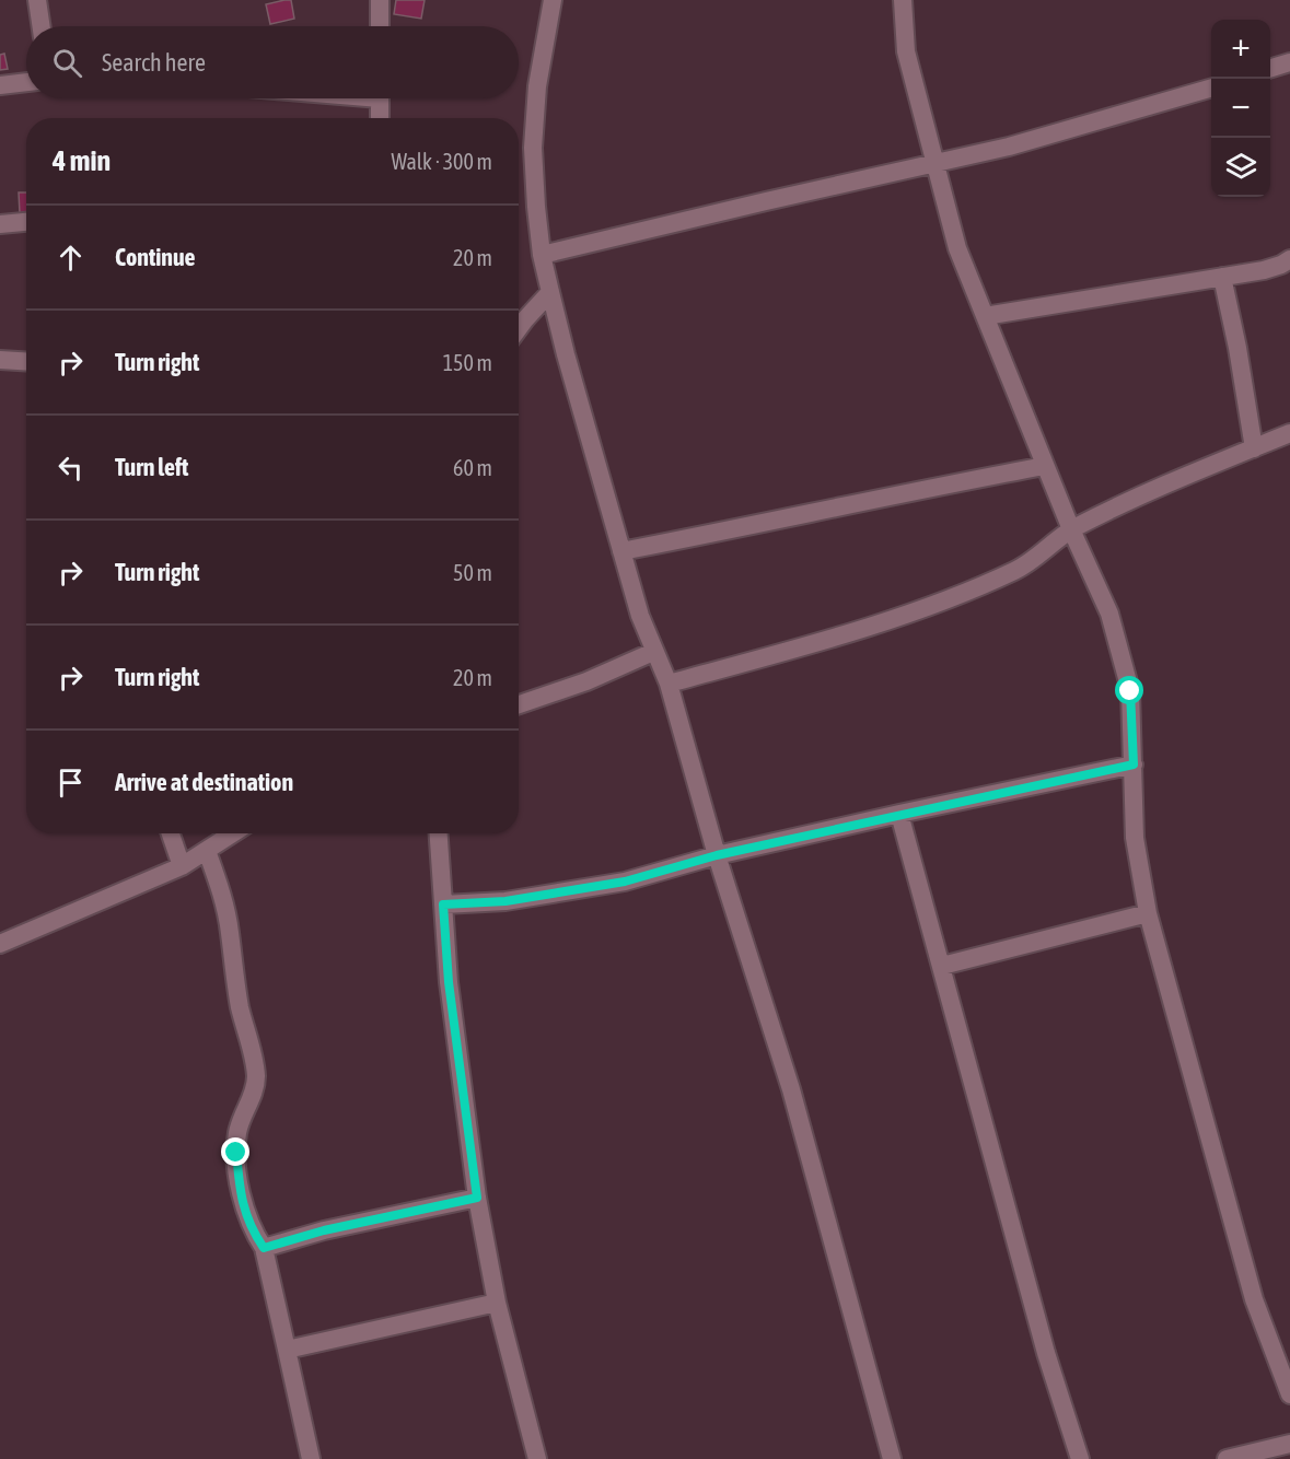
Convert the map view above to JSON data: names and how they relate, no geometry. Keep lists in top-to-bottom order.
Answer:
{
  "page": {
    "map_buttons": ["+", "−"],
    "search": "Search here",
    "heading": ["4 min", "Walk · 300 m"],
    "list": [
      ["Continue", "20 m"],
      ["Turn right", "150 m"],
      ["Turn left", "60 m"],
      ["Turn right", "50 m"],
      ["Turn right", "20 m"],
      "Arrive at destination"
    ]
  }
}
